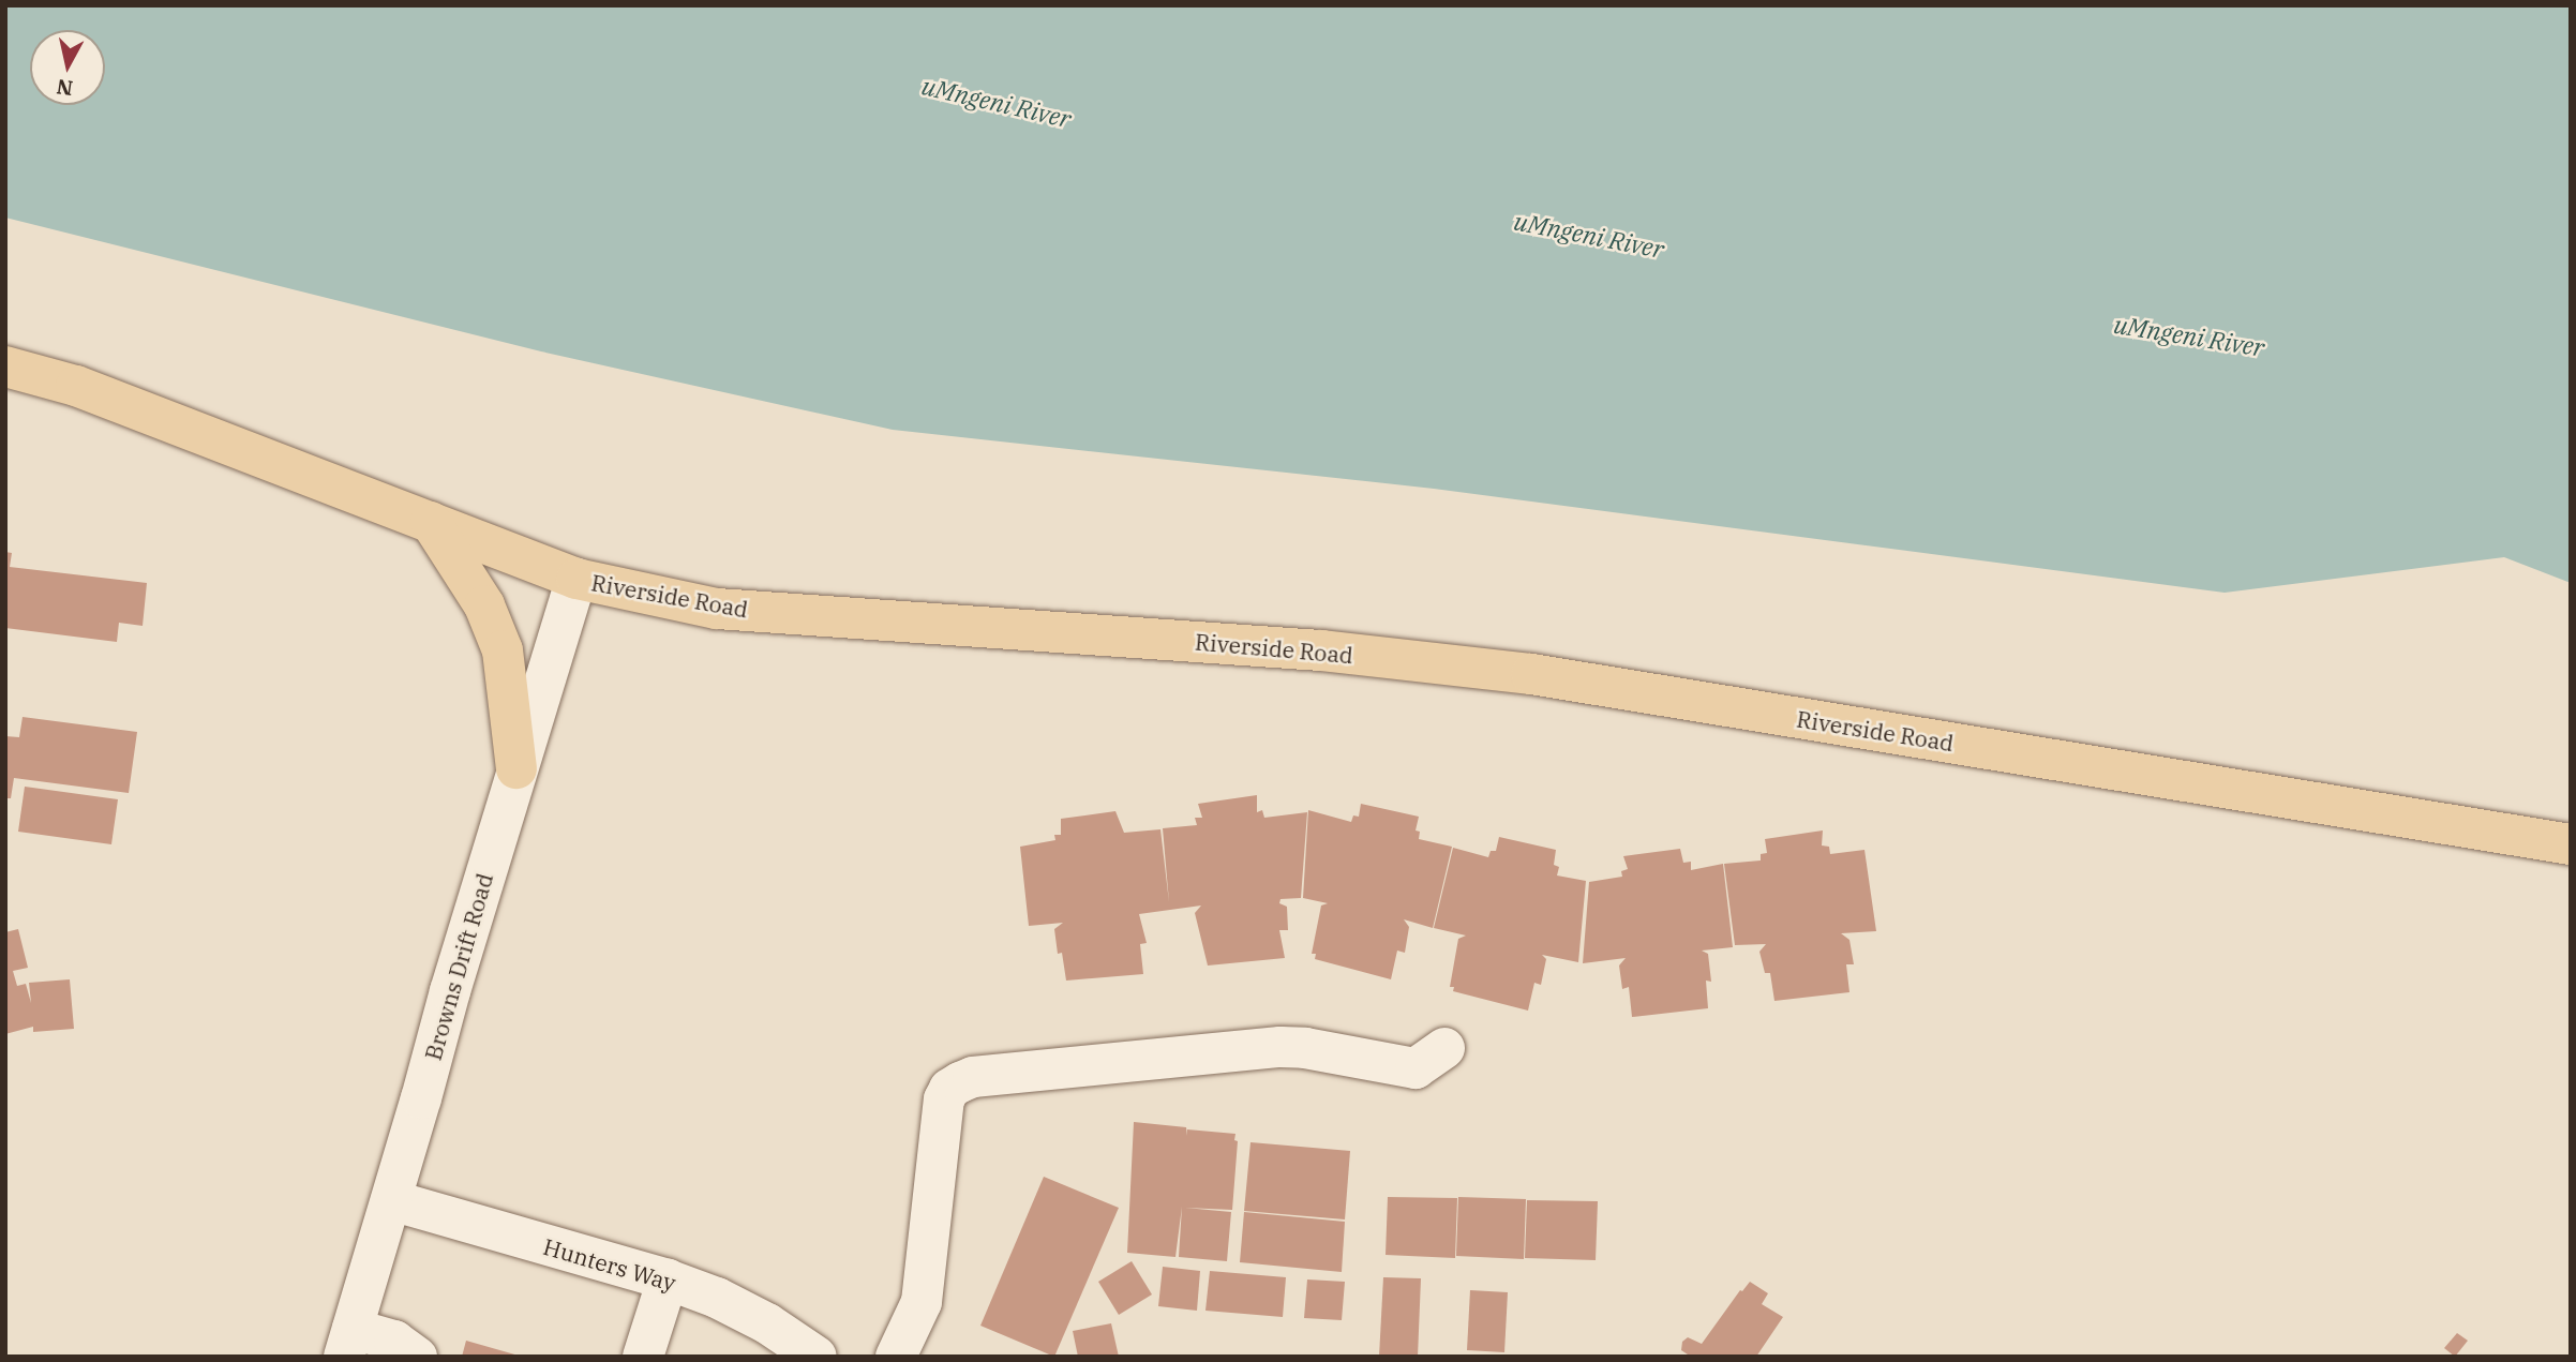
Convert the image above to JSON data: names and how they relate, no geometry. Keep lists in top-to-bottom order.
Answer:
{
  "streets": {
    "main road": ["Riverside Road"],
    "street": ["Browns Drift Road", "Hunters Way"]
  },
  "crossings": [
    ["Riverside Road", "Browns Drift Road"],
    ["Browns Drift Road", "Hunters Way"]
  ],
  "water": ["uMngeni River"],
  "north": "bottom"
}
